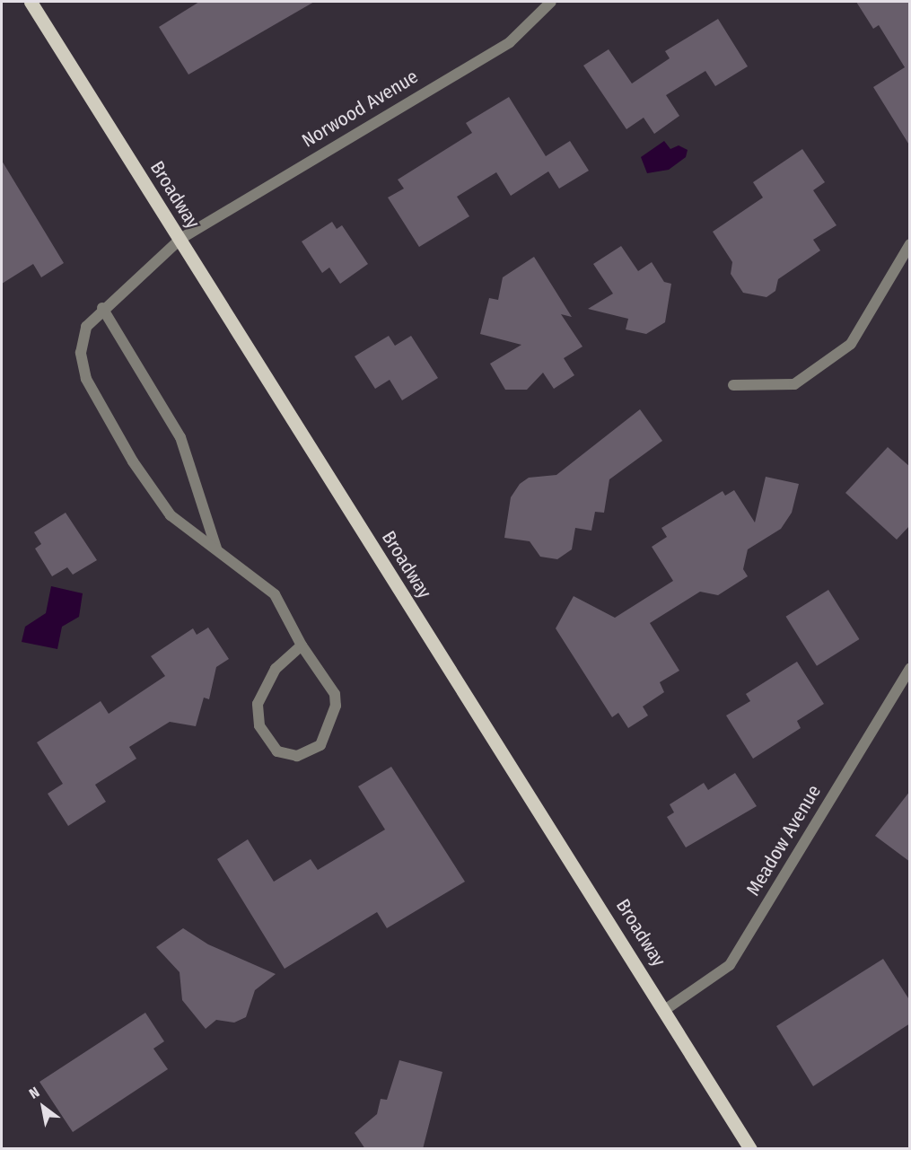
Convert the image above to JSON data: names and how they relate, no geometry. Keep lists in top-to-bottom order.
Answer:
{
  "streets": {
    "main road": ["Broadway"],
    "street": ["Norwood Avenue", "Meadow Avenue"]
  },
  "crossings": [
    ["Norwood Avenue", "Broadway"],
    ["Broadway", "Meadow Avenue"]
  ],
  "north": "top left"
}
